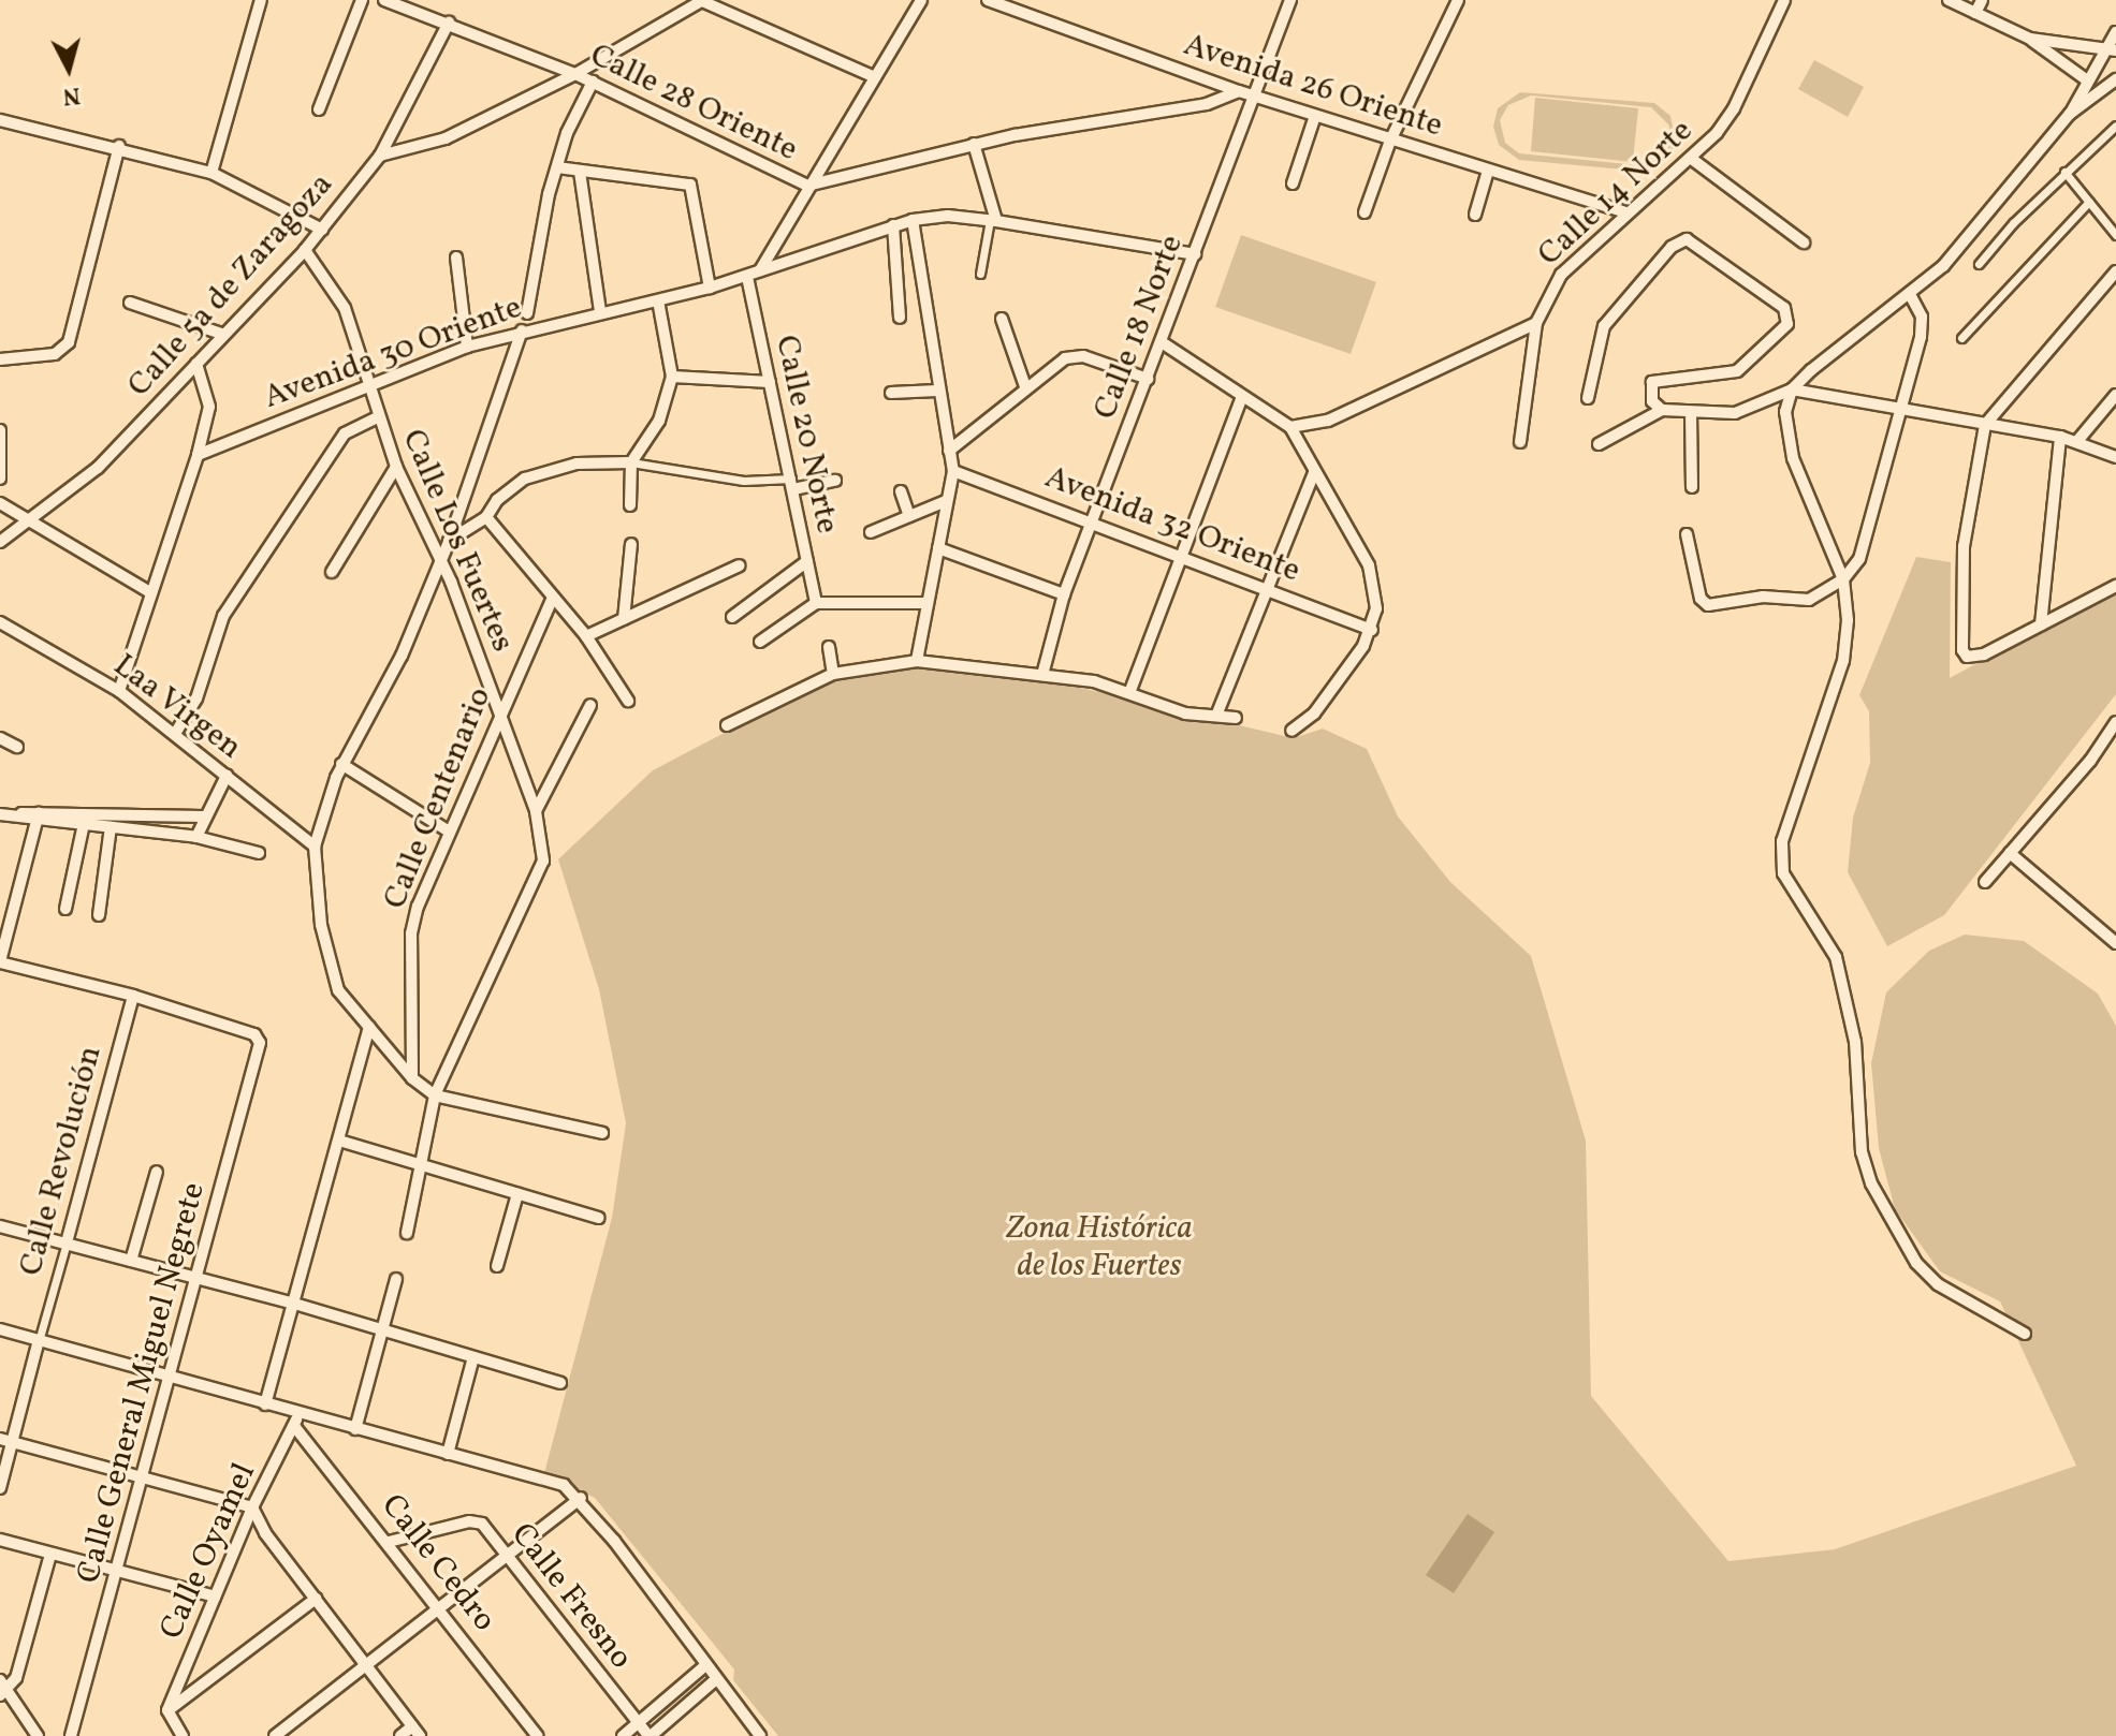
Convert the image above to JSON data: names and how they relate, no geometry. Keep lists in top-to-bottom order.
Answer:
{
  "streets": {
    "street": [
      "Avenida 26 Oriente",
      "Calle 28 Oriente",
      "Calle 14 Norte",
      "Calle 5a de Zaragoza",
      "Calle 18 Norte",
      "Avenida 30 Oriente",
      "Calle 20 Norte",
      "Avenida 32 Oriente",
      "Calle Los Fuertes",
      "Laa Virgen",
      "Calle Centenario",
      "Calle Revolución",
      "Calle General Miguel Negrete",
      "Calle Oyamel",
      "Calle Cedro",
      "Calle Fresno"
    ]
  },
  "crossings": [
    ["Avenida 26 Oriente", "Calle 28 Oriente"],
    ["Avenida 26 Oriente", "Calle 14 Norte"],
    ["Avenida 26 Oriente", "Calle 18 Norte"],
    ["Calle 28 Oriente", "Calle 5a de Zaragoza"],
    ["Calle 5a de Zaragoza", "Calle Los Fuertes"],
    ["Calle 18 Norte", "Avenida 30 Oriente"],
    ["Calle 18 Norte", "Avenida 32 Oriente"],
    ["Avenida 30 Oriente", "Calle 20 Norte"],
    ["Avenida 30 Oriente", "Calle Los Fuertes"],
    ["Calle Los Fuertes", "Calle Centenario"],
    ["Calle Revolución", "Calle General Miguel Negrete"],
    ["Calle Oyamel", "Calle Cedro"],
    ["Calle Cedro", "Calle Fresno"]
  ],
  "parks": ["Zona Histórica de los Fuertes"],
  "north": "bottom"
}
